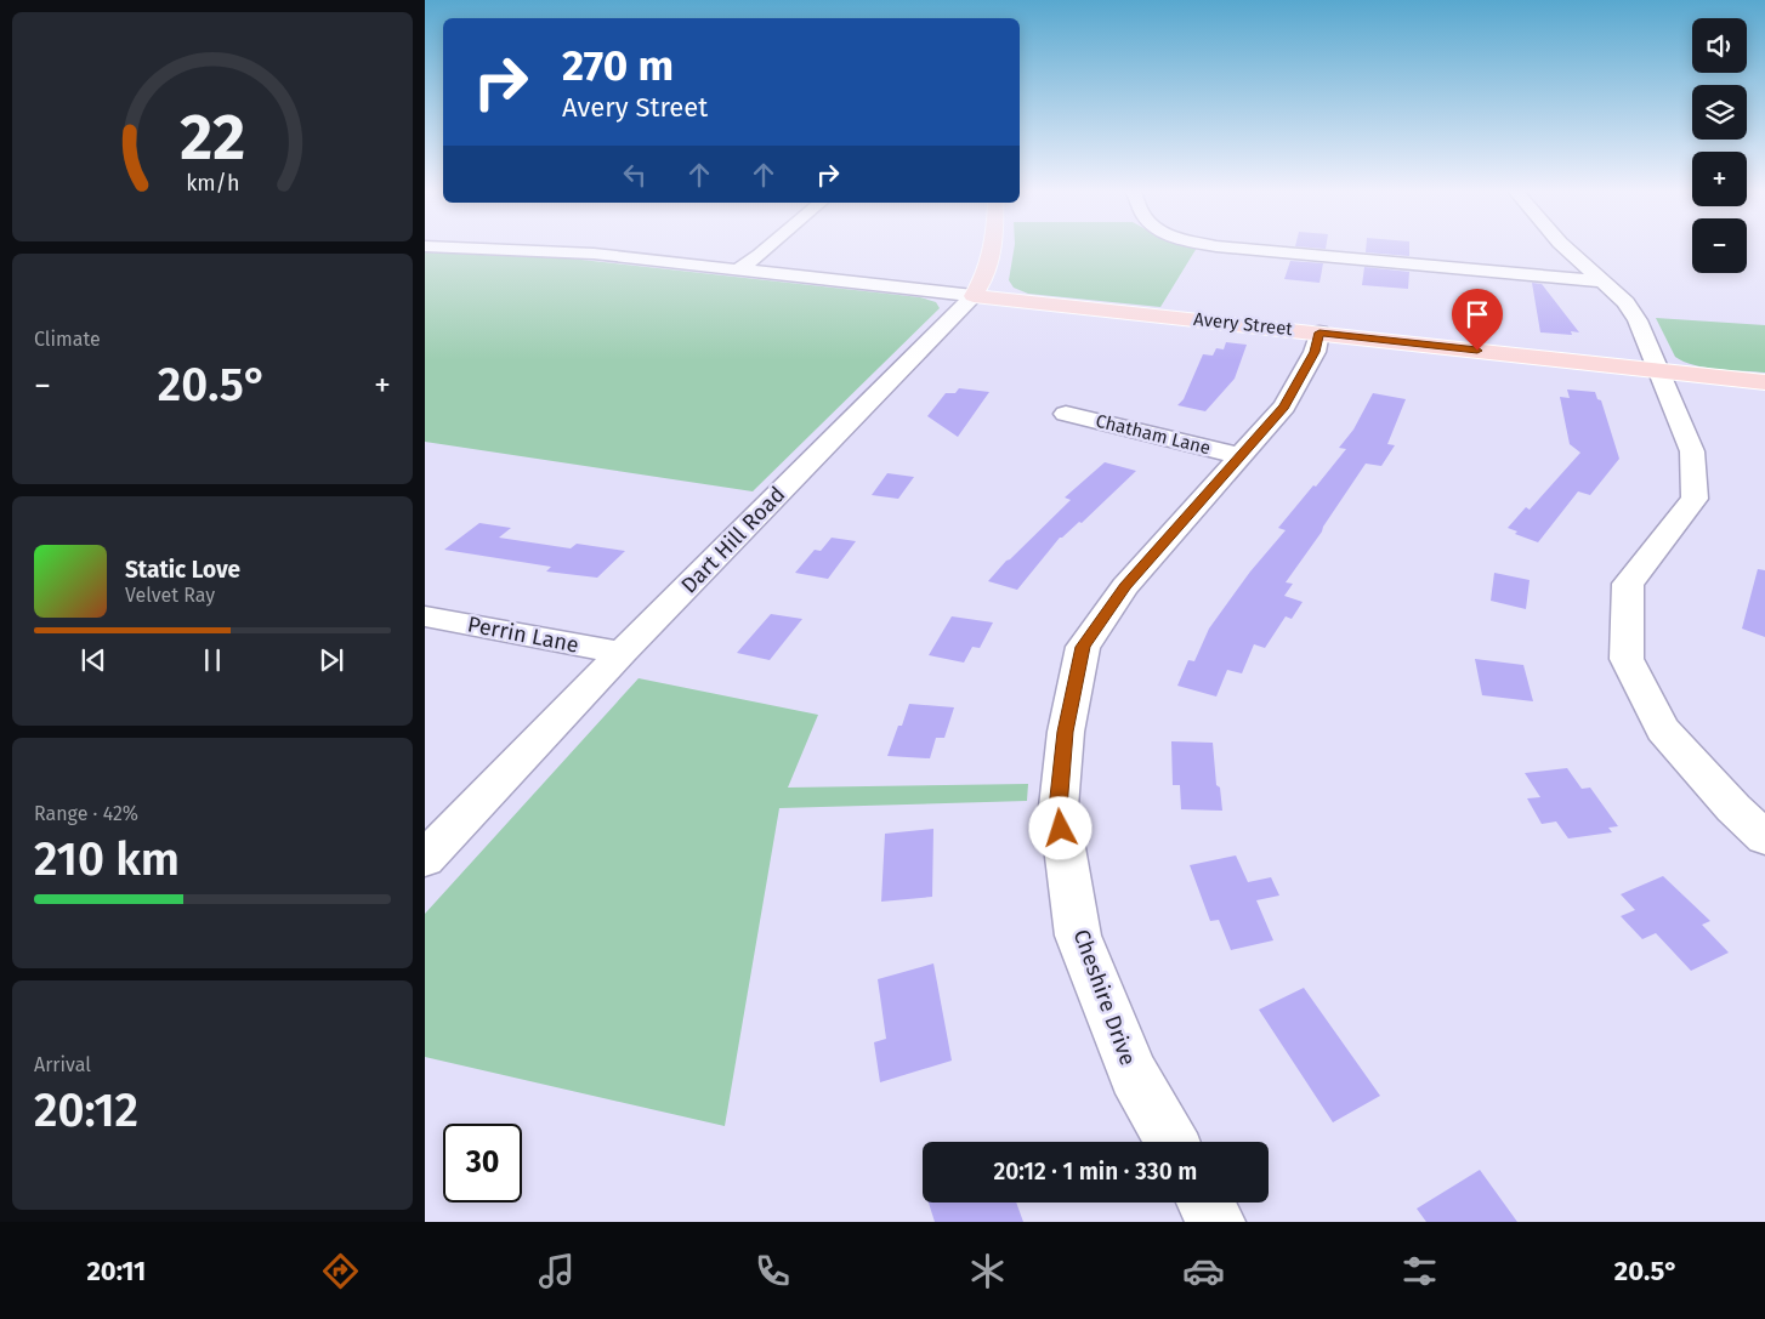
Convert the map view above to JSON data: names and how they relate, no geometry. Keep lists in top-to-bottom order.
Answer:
{
  "streets": {
    "main road": ["Avery Street", "Dart Hill Road"],
    "street": ["Chatham Lane", "Perrin Lane", "Cheshire Drive"]
  },
  "crossings": [
    ["Avery Street", "Dart Hill Road"],
    ["Avery Street", "Cheshire Drive"],
    ["Chatham Lane", "Cheshire Drive"],
    ["Dart Hill Road", "Perrin Lane"]
  ],
  "page": {
    "map_buttons": ["+", "−"],
    "turn": ["270 m", "Avery Street"],
    "tile": [
      "Climate",
      ["Range · 42%", "210 km"],
      ["Arrival", "20:12"]
    ],
    "heat": ["−", "20.5°", "+"],
    "song": ["Static Love", "Velvet Ray"],
    "limit": "30",
    "trip": "20:12 · 1 min · 330 m",
    "tabs": ["20:11", "20.5°"],
    "gauge": ["22", "km/h"]
  }
}
